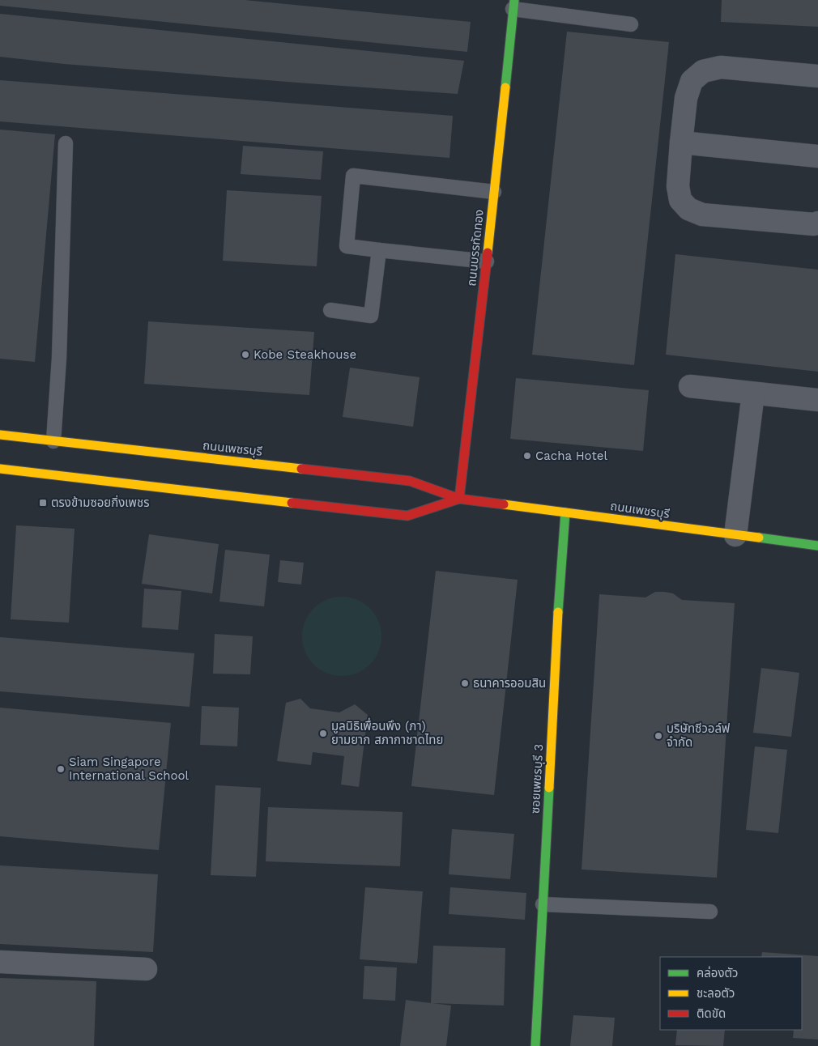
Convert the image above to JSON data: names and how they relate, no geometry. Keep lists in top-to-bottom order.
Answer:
{
  "streets": {
    "main road": ["ถนนบรรทัดทอง", "ถนนเพชรบุรี", "ซอยเพชรบุรี 3"]
  },
  "crossings": [
    ["ถนนบรรทัดทอง", "ถนนเพชรบุรี"],
    ["ถนนเพชรบุรี", "ซอยเพชรบุรี 3"]
  ],
  "places": {
    "other": [
      "Kobe Steakhouse",
      "Cacha Hotel",
      "ธนาคารออมสิน",
      "มูลนิธิเพื่อนพึง (ภา) ยามยาก สภากาชาดไทย",
      "บริษัทซีวอล์ฟ จำกัด",
      "Siam Singapore International School"
    ],
    "transit": ["ตรงข้ามซอยกิ่งเพชร"]
  },
  "legend": ["คล่องตัว", "ชะลอตัว", "ติดขัด"]
}
